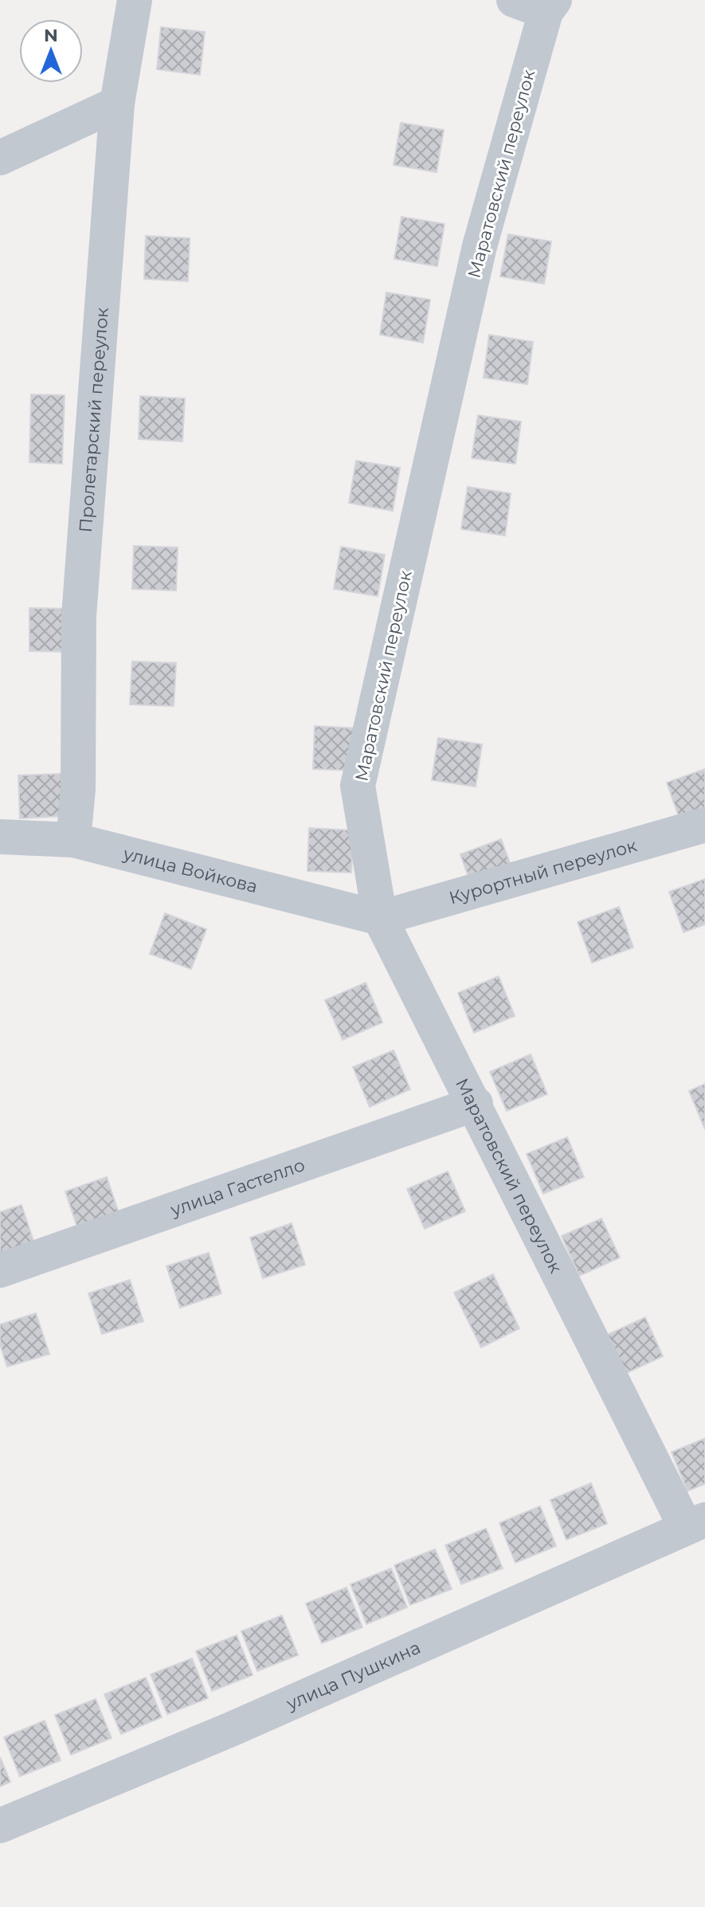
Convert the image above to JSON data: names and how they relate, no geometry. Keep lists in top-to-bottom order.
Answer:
{
  "streets": {
    "street": [
      "Маратовский переулок",
      "Пролетарский переулок",
      "улица Войкова",
      "Курортный переулок",
      "улица Гастелло",
      "улица Пушкина"
    ]
  },
  "crossings": [
    ["Маратовский переулок", "улица Войкова"],
    ["Маратовский переулок", "Курортный переулок"],
    ["Маратовский переулок", "улица Гастелло"],
    ["Маратовский переулок", "улица Пушкина"],
    ["Пролетарский переулок", "улица Войкова"],
    ["улица Войкова", "Курортный переулок"]
  ],
  "north": "top"
}
